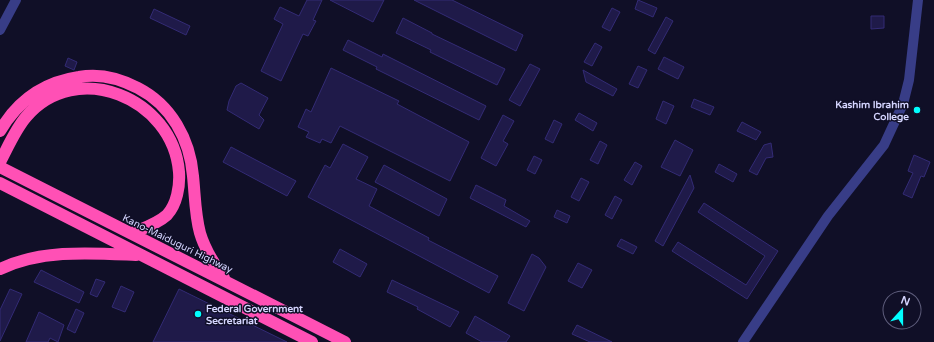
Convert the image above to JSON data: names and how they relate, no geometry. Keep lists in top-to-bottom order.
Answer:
{
  "streets": {
    "highway": ["Kano-Maiduguri Highway"]
  },
  "places": ["Kashim Ibrahim College", "Federal Government Secretariat"],
  "north": "top"
}
